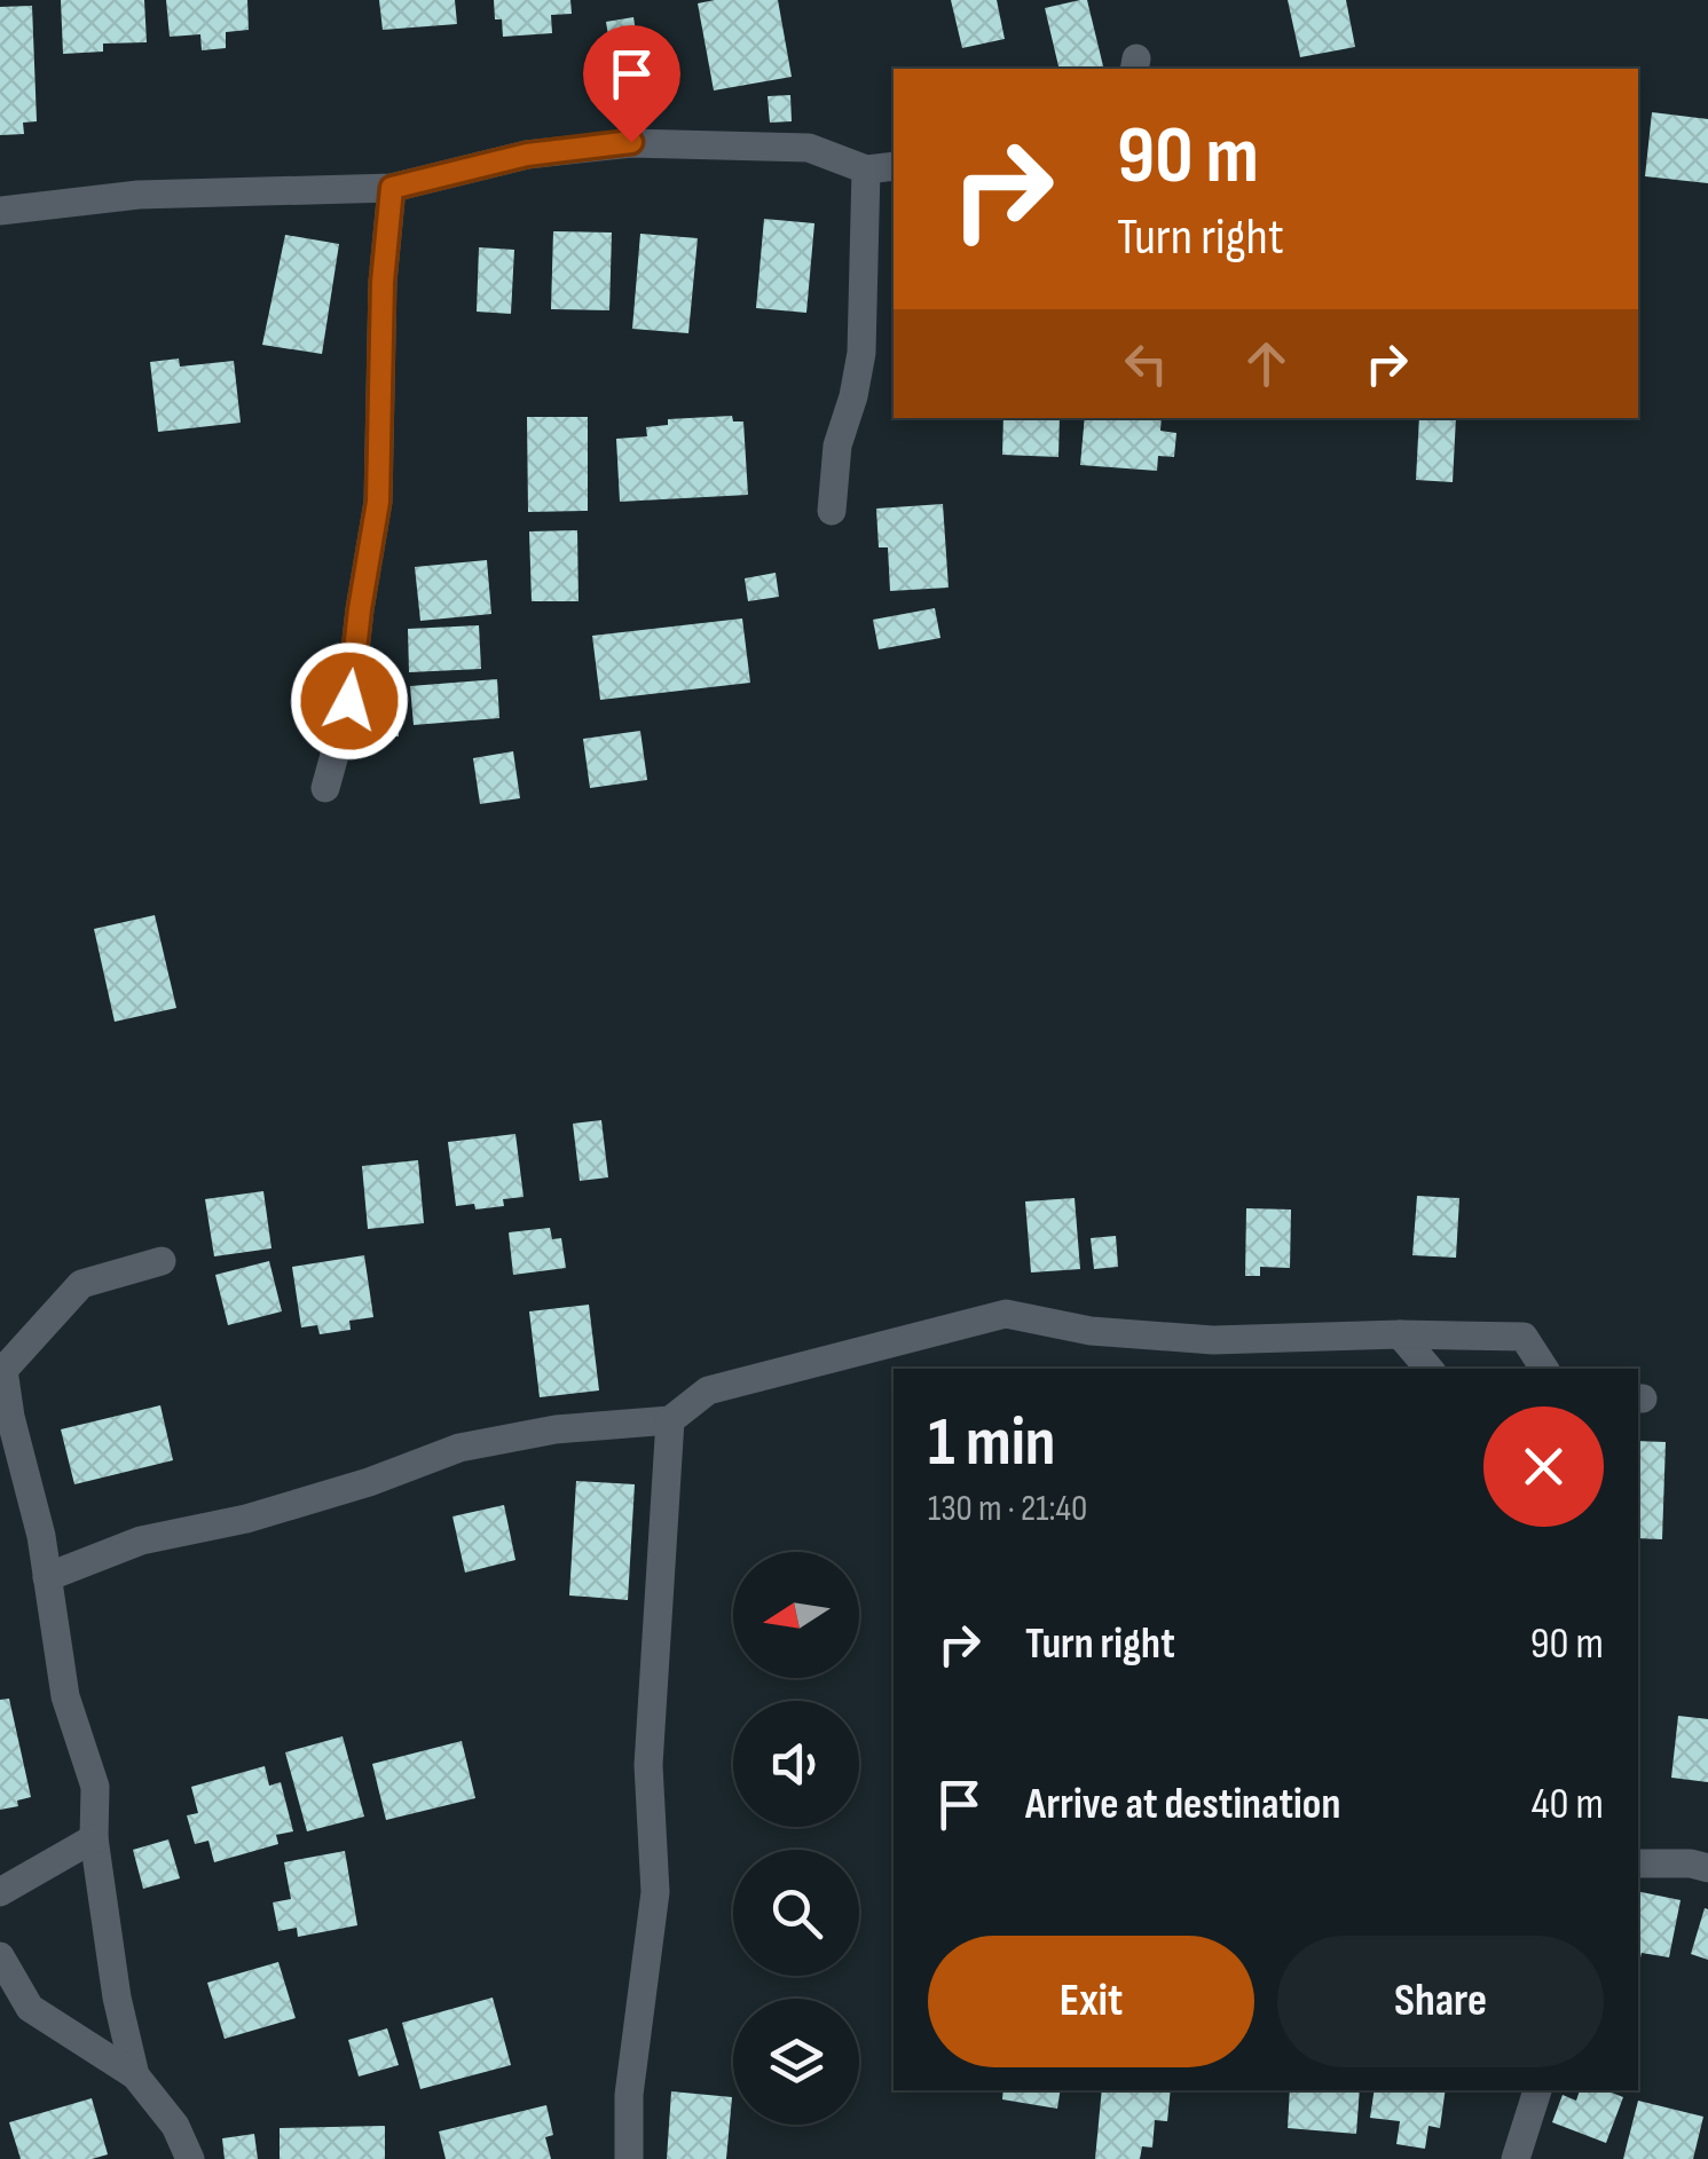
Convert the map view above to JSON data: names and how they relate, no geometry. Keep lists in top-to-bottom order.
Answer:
{
  "north": "left",
  "page": {
    "turn": ["90 m", "Turn right"],
    "heading": ["1 min", "130 m · 21:40"],
    "list": [
      {
        "name": "Turn right",
        "value": "90 m"
      },
      {
        "name": "Arrive at destination",
        "value": "40 m"
      }
    ],
    "buttons": ["Exit", "Share"]
  }
}
